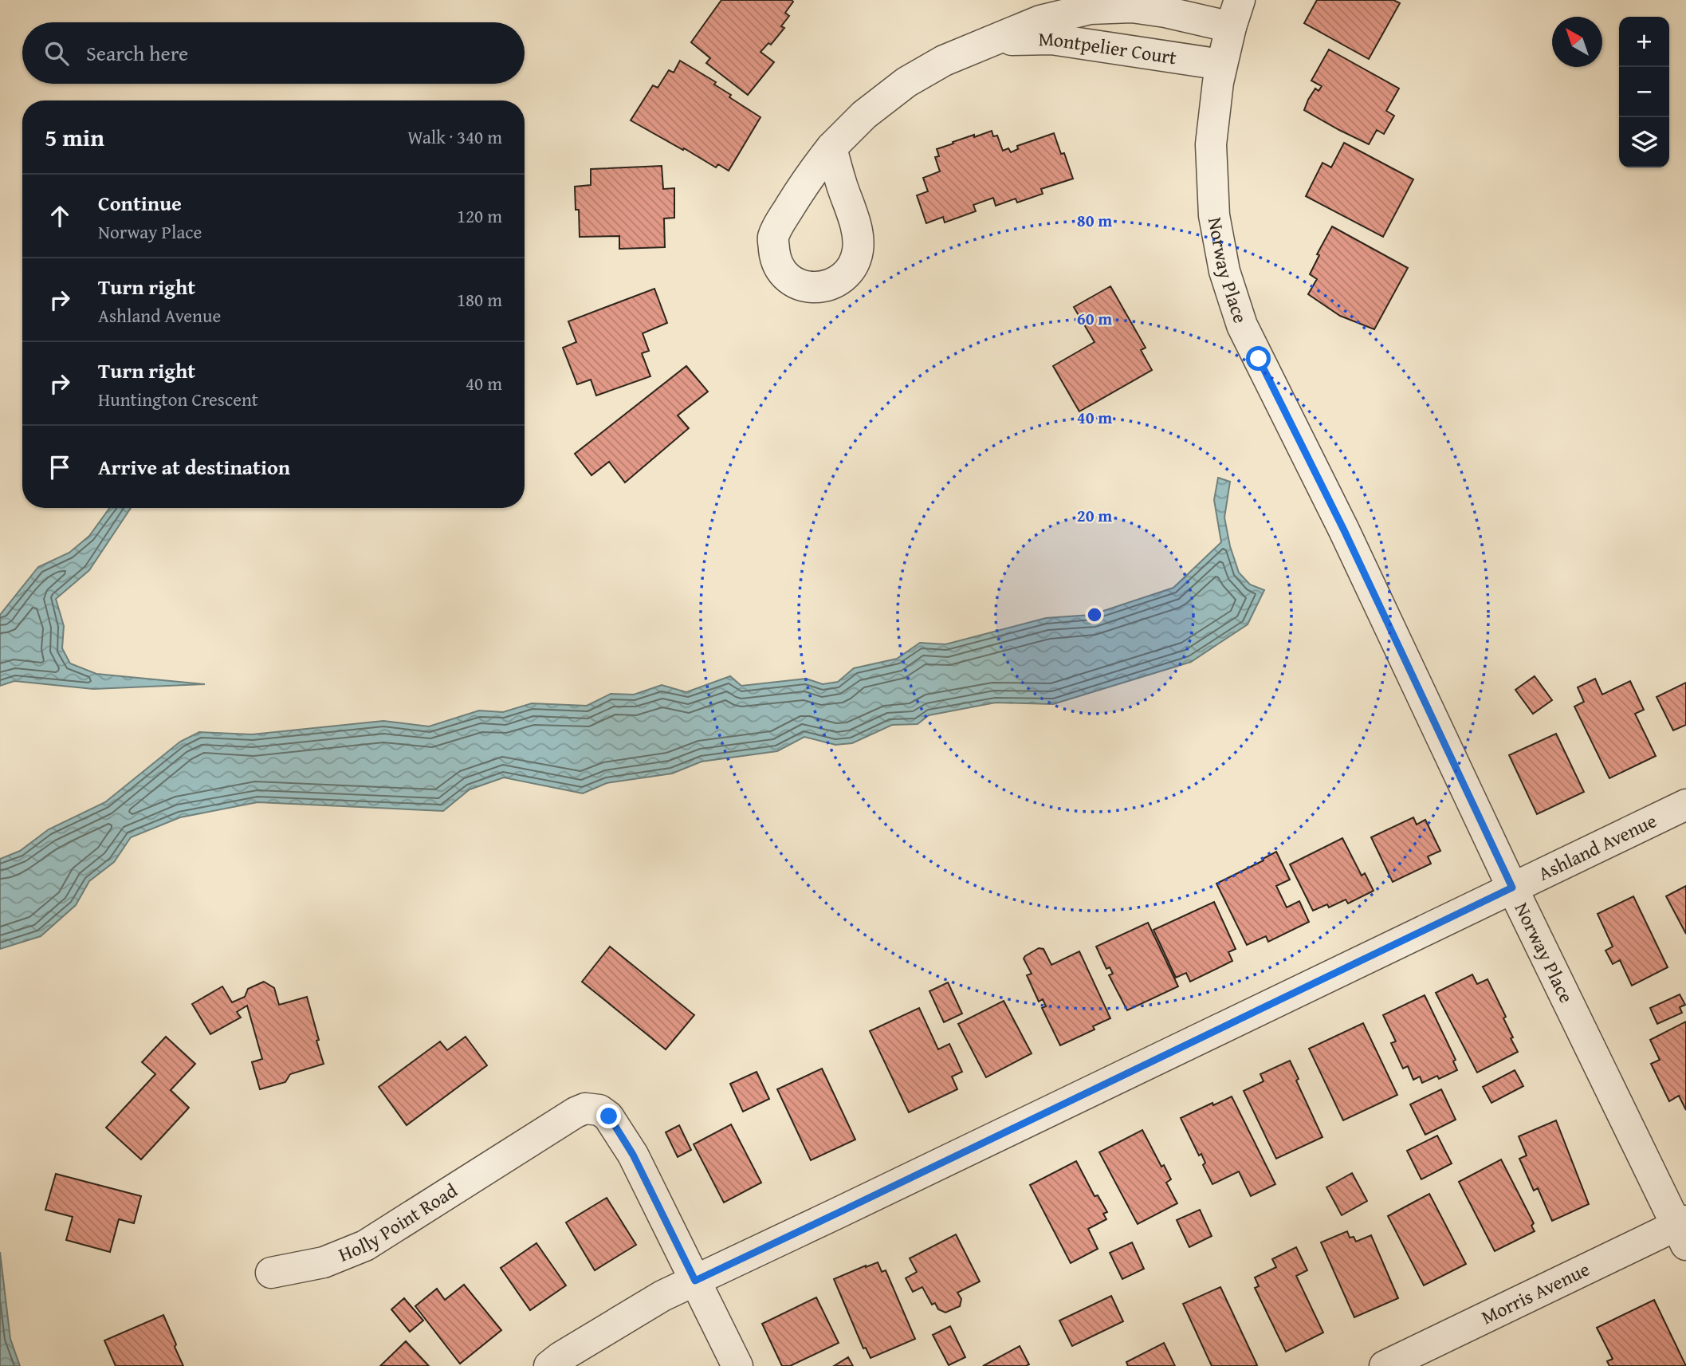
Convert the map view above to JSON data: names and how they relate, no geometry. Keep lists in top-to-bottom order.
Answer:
{
  "streets": {
    "street": [
      "Montpelier Court",
      "Norway Place",
      "Ashland Avenue",
      "Holly Point Road",
      "Morris Avenue"
    ]
  },
  "crossings": [
    ["Montpelier Court", "Norway Place"],
    ["Norway Place", "Ashland Avenue"],
    ["Norway Place", "Morris Avenue"],
    ["Ashland Avenue", "Holly Point Road"]
  ],
  "north": "top left",
  "page": {
    "map_buttons": ["+", "−"],
    "search": "Search here",
    "heading": ["5 min", "Walk · 340 m"],
    "list": [
      ["Continue", "Norway Place", "120 m"],
      ["Turn right", "Ashland Avenue", "180 m"],
      ["Turn right", "Huntington Crescent", "40 m"],
      "Arrive at destination"
    ]
  },
  "rings": [
    "80 m",
    "60 m",
    "40 m",
    "20 m"
  ]
}
